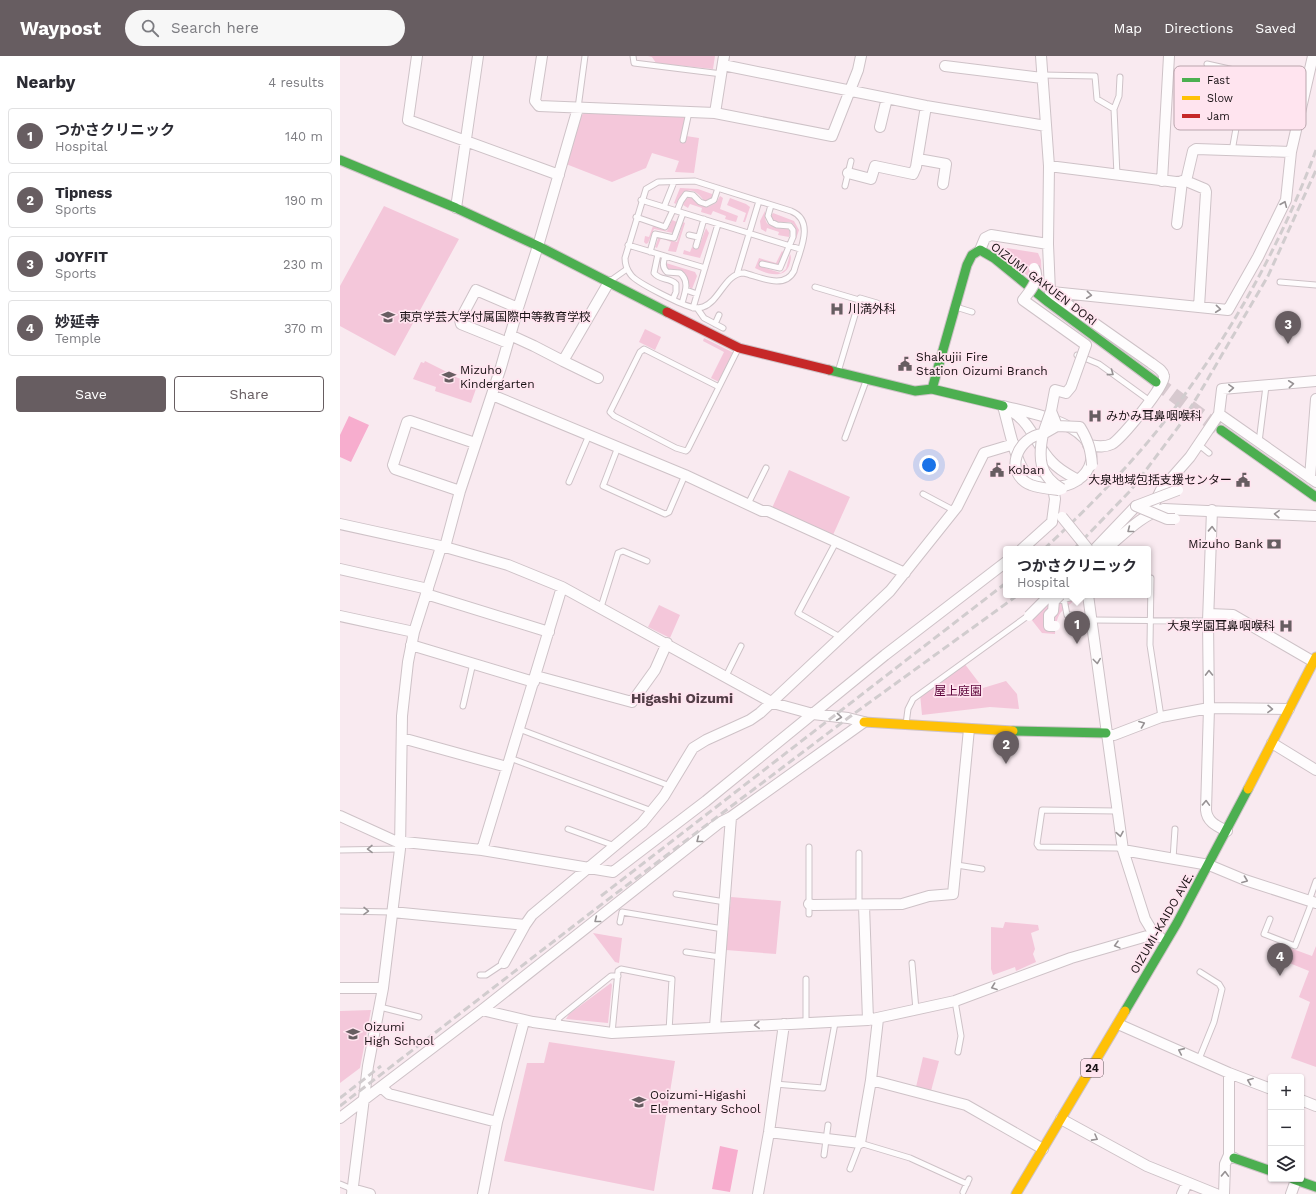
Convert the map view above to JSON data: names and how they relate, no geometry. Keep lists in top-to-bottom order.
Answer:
{
  "streets": {
    "street": ["OIZUMI GAKUEN DORI", "OIZUMI-KAIDO AVE.", "24"]
  },
  "districts": ["Higashi Oizumi"],
  "parks": ["屋上庭園"],
  "places": {
    "hospital": ["川満外科", "みかみ耳鼻咽喉科", "大泉学園耳鼻咽喉科"],
    "school or university": [
      "東京学芸大学付属国際中等教育学校",
      "Mizuho Kindergarten",
      "Oizumi High School",
      "Ooizumi-Higashi Elementary School"
    ],
    "public building": ["Shakujii Fire Station Oizumi Branch", "Koban", "大泉地域包括支援センター"],
    "bank": ["Mizuho Bank"]
  },
  "legend": ["Fast", "Slow", "Jam"],
  "page": {
    "header": "Waypost",
    "search": "Search here",
    "nav": ["Map", "Directions", "Saved"],
    "heading": ["Nearby", "4 results"],
    "list": [
      {
        "mark": "1",
        "name": "つかさクリニック",
        "note": "Hospital",
        "value": "140 m"
      },
      {
        "mark": "2",
        "name": "Tipness",
        "note": "Sports",
        "value": "190 m"
      },
      {
        "mark": "3",
        "name": "JOYFIT",
        "note": "Sports",
        "value": "230 m"
      },
      {
        "mark": "4",
        "name": "妙延寺",
        "note": "Temple",
        "value": "370 m"
      }
    ],
    "pins": [
      "3",
      "1",
      "2",
      "4"
    ],
    "buttons": ["Save", "Share"],
    "popup": ["つかさクリニック", "Hospital"],
    "map_buttons": ["+", "−"]
  }
}
